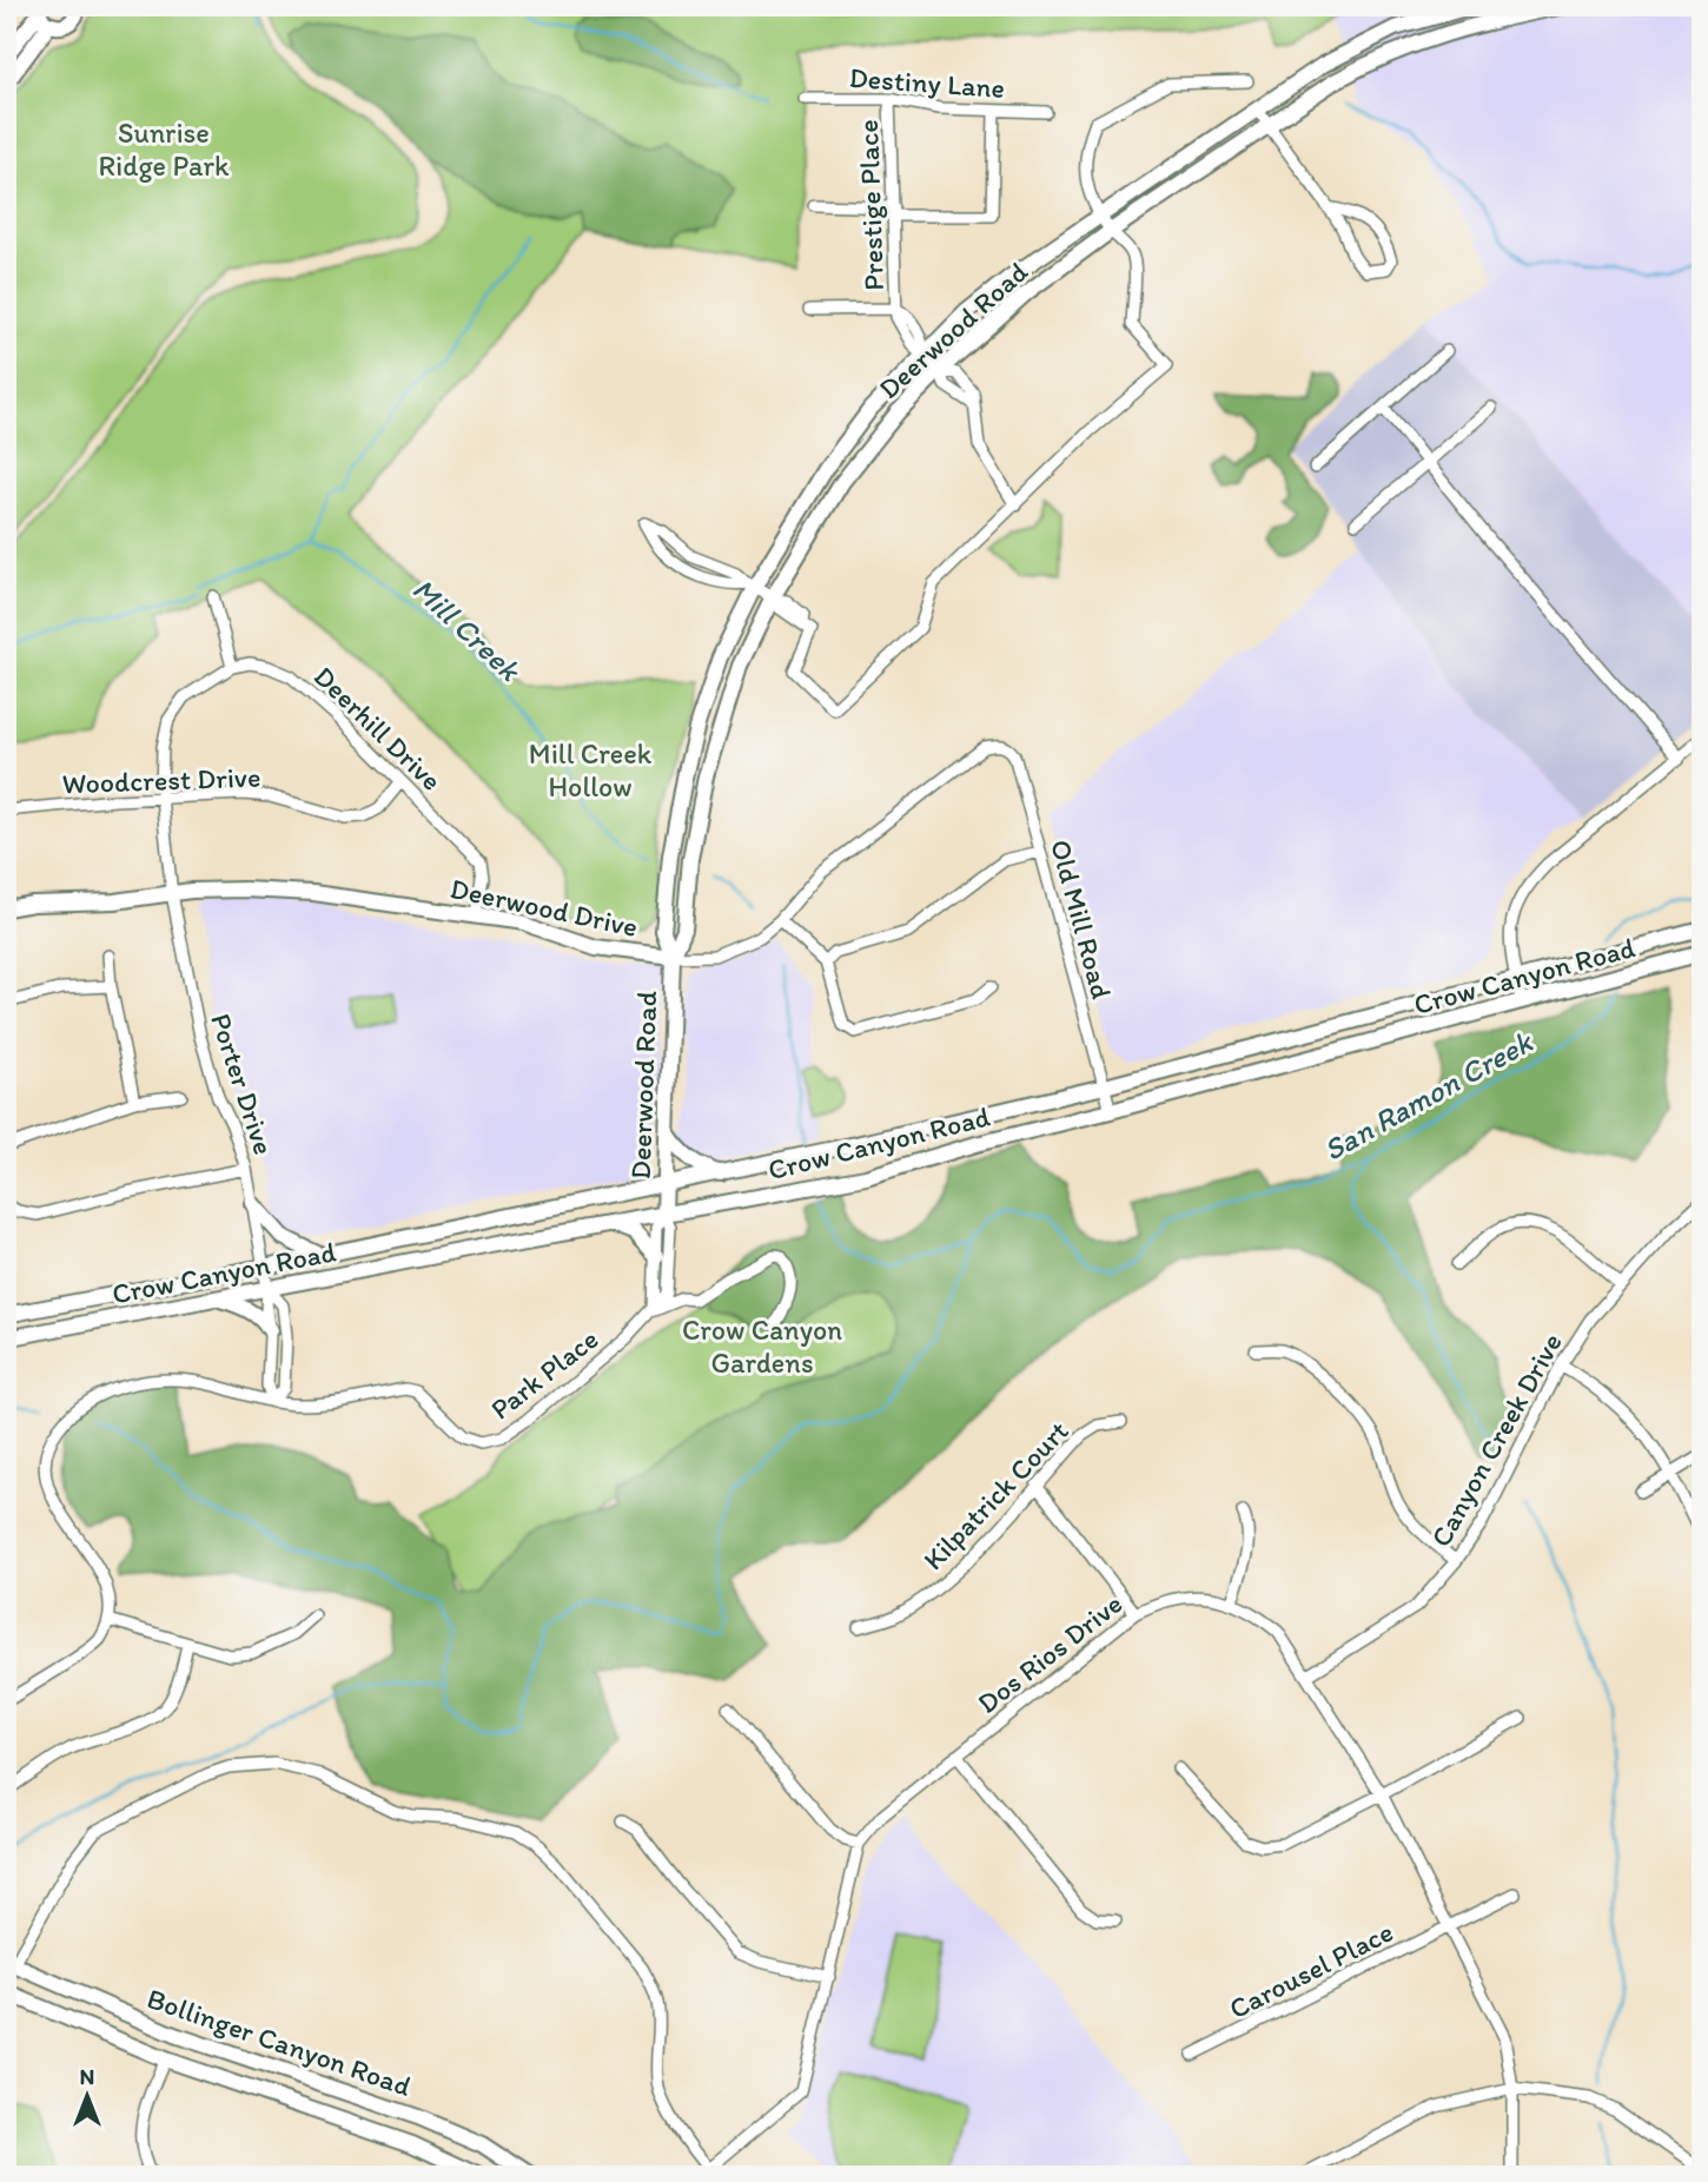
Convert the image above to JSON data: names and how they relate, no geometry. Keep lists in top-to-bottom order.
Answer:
{
  "streets": {
    "main road": [
      "Deerwood Road",
      "Deerwood Drive",
      "Crow Canyon Road",
      "Bollinger Canyon Road"
    ],
    "street": [
      "Destiny Lane",
      "Prestige Place",
      "Deerhill Drive",
      "Woodcrest Drive",
      "Old Mill Road",
      "Porter Drive",
      "Park Place",
      "Canyon Creek Drive",
      "Kilpatrick Court",
      "Dos Rios Drive",
      "Carousel Place"
    ]
  },
  "crossings": [
    ["Destiny Lane", "Prestige Place"],
    ["Prestige Place", "Deerwood Road"],
    ["Deerwood Road", "Deerwood Drive"],
    ["Deerwood Road", "Crow Canyon Road"],
    ["Deerwood Road", "Park Place"],
    ["Deerhill Drive", "Woodcrest Drive"],
    ["Deerhill Drive", "Deerwood Drive"],
    ["Deerwood Drive", "Old Mill Road"],
    ["Deerwood Drive", "Porter Drive"],
    ["Old Mill Road", "Crow Canyon Road"],
    ["Crow Canyon Road", "Porter Drive"],
    ["Crow Canyon Road", "Park Place"],
    ["Canyon Creek Drive", "Dos Rios Drive"],
    ["Dos Rios Drive", "Carousel Place"]
  ],
  "water": ["Mill Creek", "San Ramon Creek"],
  "parks": ["Sunrise Ridge Park", "Mill Creek Hollow", "Crow Canyon Gardens"],
  "north": "top"
}
